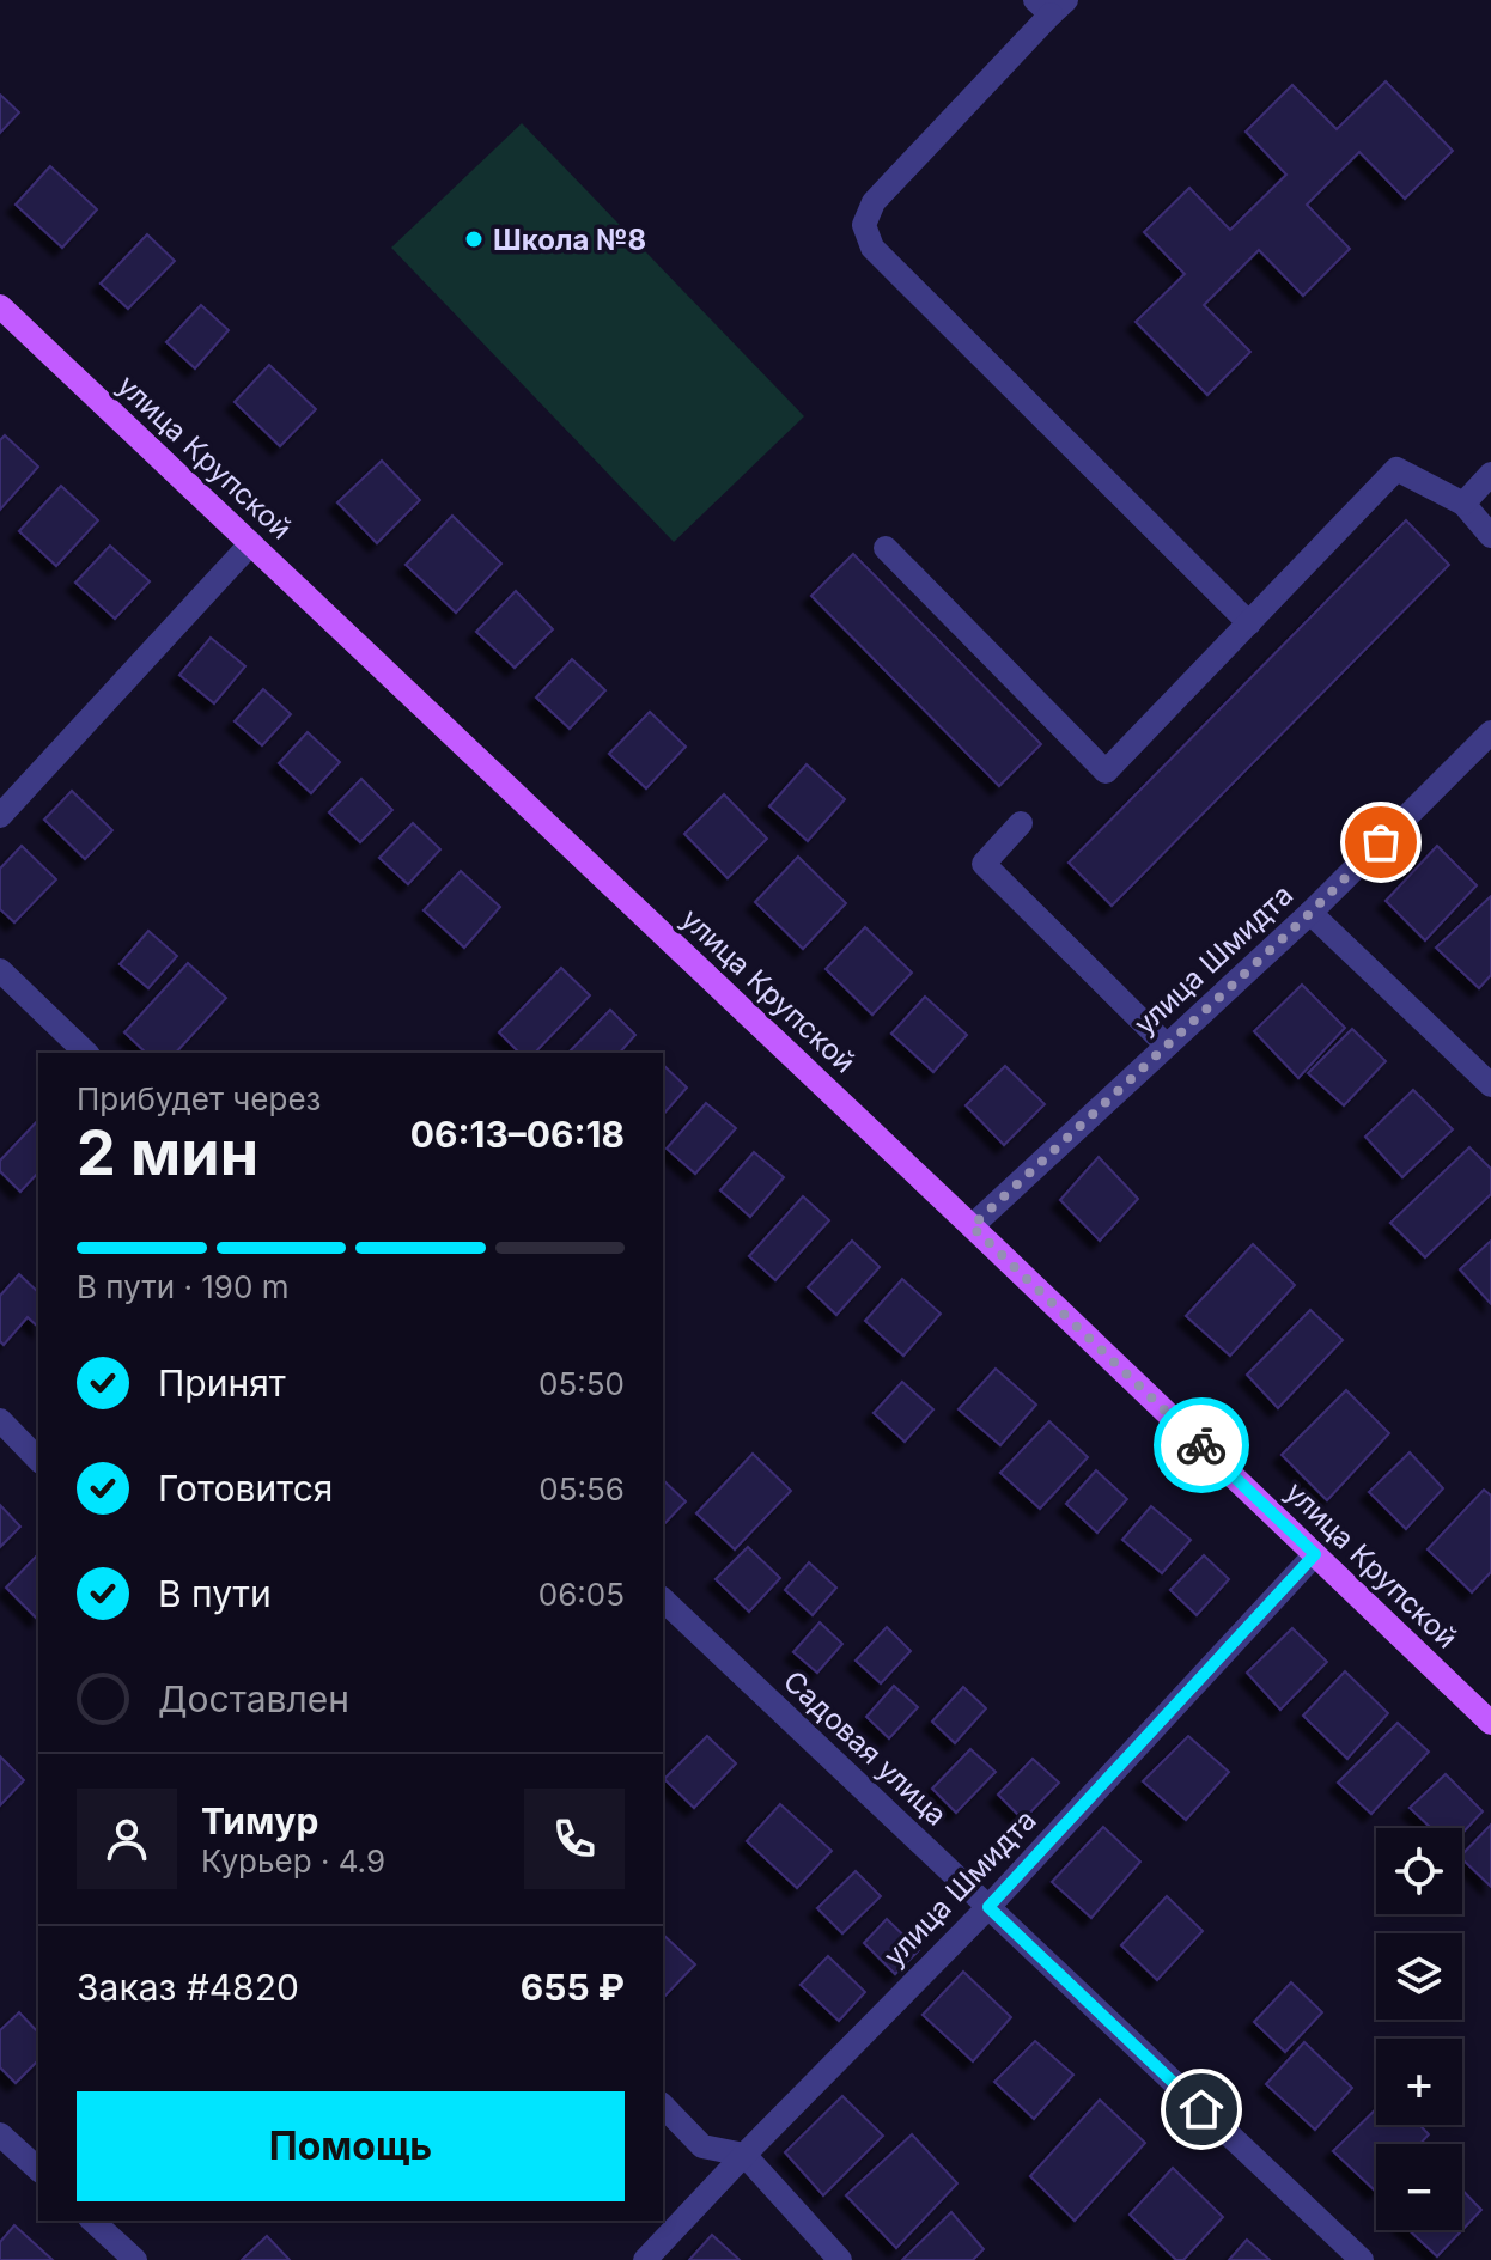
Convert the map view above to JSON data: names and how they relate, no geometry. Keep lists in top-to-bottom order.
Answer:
{
  "streets": {
    "main road": ["улица Крупской"],
    "street": ["улица Шмидта", "Садовая улица"]
  },
  "crossings": [
    ["улица Крупской", "улица Шмидта"],
    ["улица Шмидта", "Садовая улица"]
  ],
  "places": ["Школа №8"],
  "page": {
    "heading": ["2 мин", "Прибудет через", "06:13–06:18"],
    "panel": [
      "Тимур",
      "Курьер · 4.9",
      "Заказ #4820",
      "655 ₽"
    ],
    "bar": "В пути · 190 m",
    "list": [
      ["Принят", "05:50"],
      ["Готовится", "05:56"],
      ["В пути", "06:05"],
      "Доставлен"
    ],
    "map_buttons": ["+", "−"],
    "buttons": "Помощь"
  }
}
